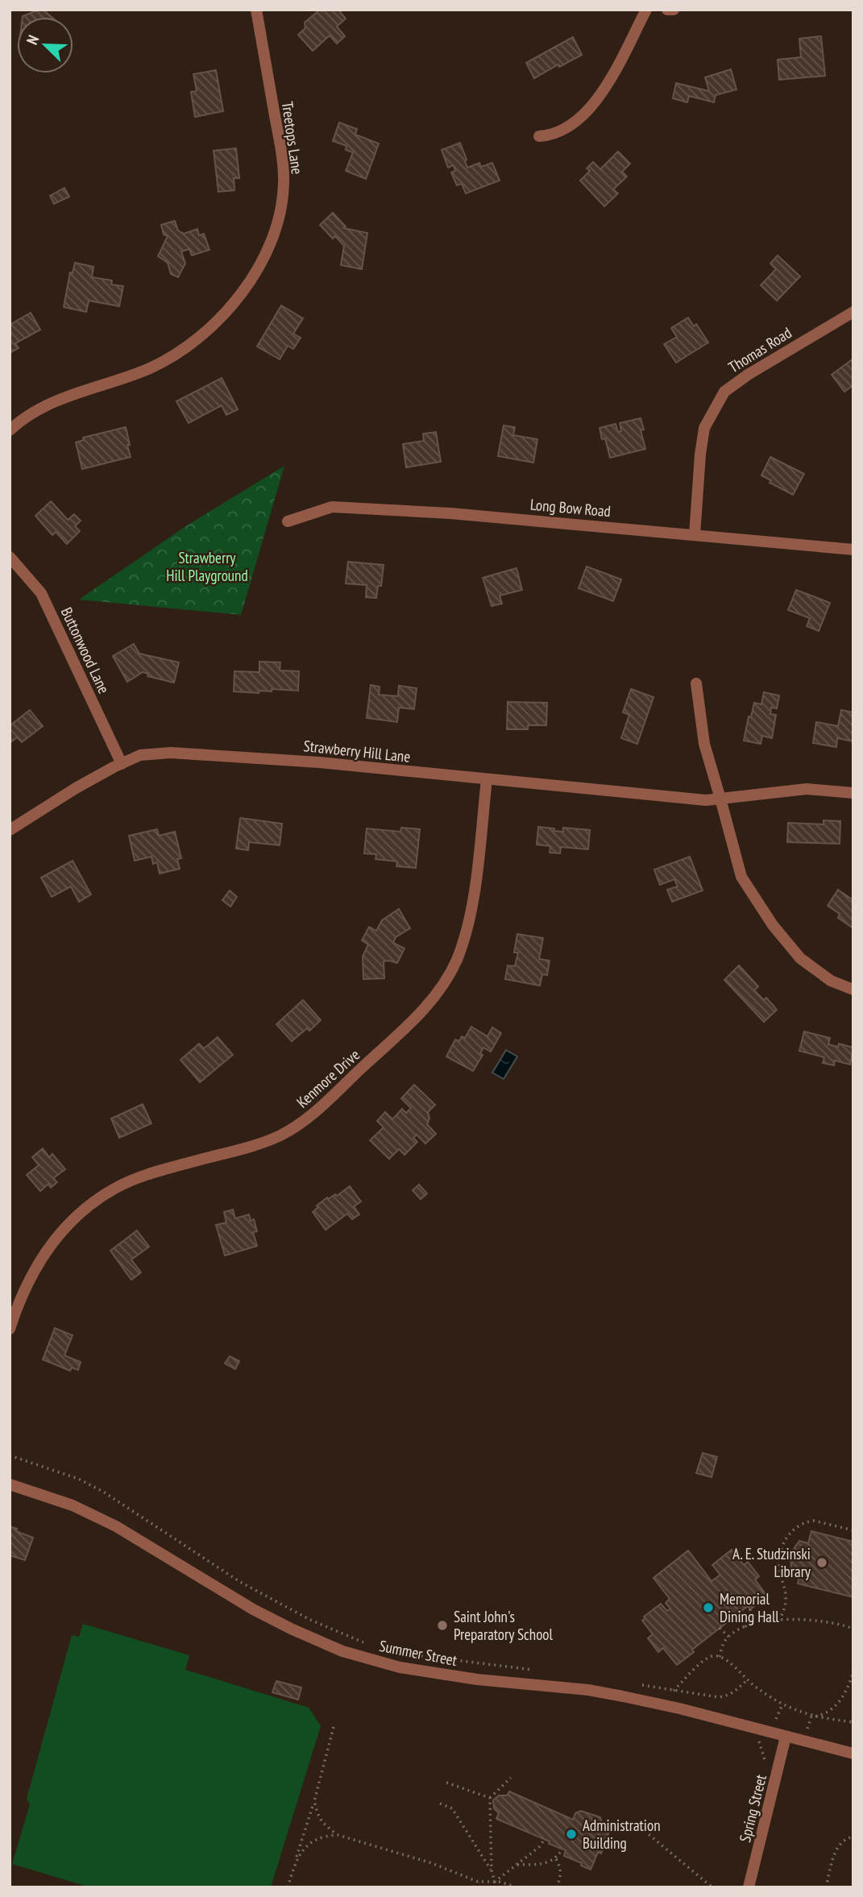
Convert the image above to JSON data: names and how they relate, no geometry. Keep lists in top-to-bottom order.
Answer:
{
  "streets": {
    "street": [
      "Treetops Lane",
      "Thomas Road",
      "Long Bow Road",
      "Buttonwood Lane",
      "Strawberry Hill Lane",
      "Kenmore Drive",
      "Summer Street",
      "Spring Street"
    ]
  },
  "crossings": [
    ["Thomas Road", "Long Bow Road"],
    ["Buttonwood Lane", "Strawberry Hill Lane"],
    ["Strawberry Hill Lane", "Kenmore Drive"],
    ["Summer Street", "Spring Street"]
  ],
  "parks": ["Strawberry Hill Playground"],
  "places": [
    "A. E. Studzinski Library",
    "Memorial Dining Hall",
    "Saint John's Preparatory School",
    "Administration Building"
  ],
  "north": "top left"
}
